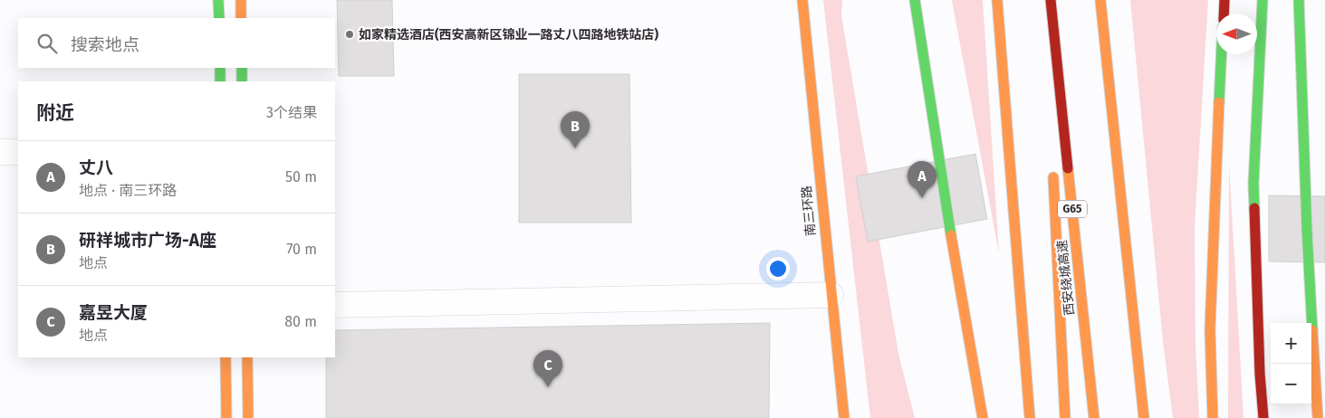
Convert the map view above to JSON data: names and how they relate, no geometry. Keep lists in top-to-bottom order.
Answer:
{
  "streets": {
    "main road": ["G65", "南三环路", "西安绕城高速"]
  },
  "places": ["如家精选酒店(西安高新区锦业一路丈八四路地铁站店)"],
  "north": "left",
  "page": {
    "search": "搜索地点",
    "heading": ["附近", "3个结果"],
    "pins": ["B", "A", "C"],
    "list": [
      {
        "mark": "A",
        "name": "丈八",
        "note": "地点 · 南三环路",
        "value": "50 m"
      },
      {
        "mark": "B",
        "name": "研祥城市广场-A座",
        "note": "地点",
        "value": "70 m"
      },
      {
        "mark": "C",
        "name": "嘉昱大厦",
        "note": "地点",
        "value": "80 m"
      }
    ],
    "map_buttons": ["+", "−"]
  }
}
